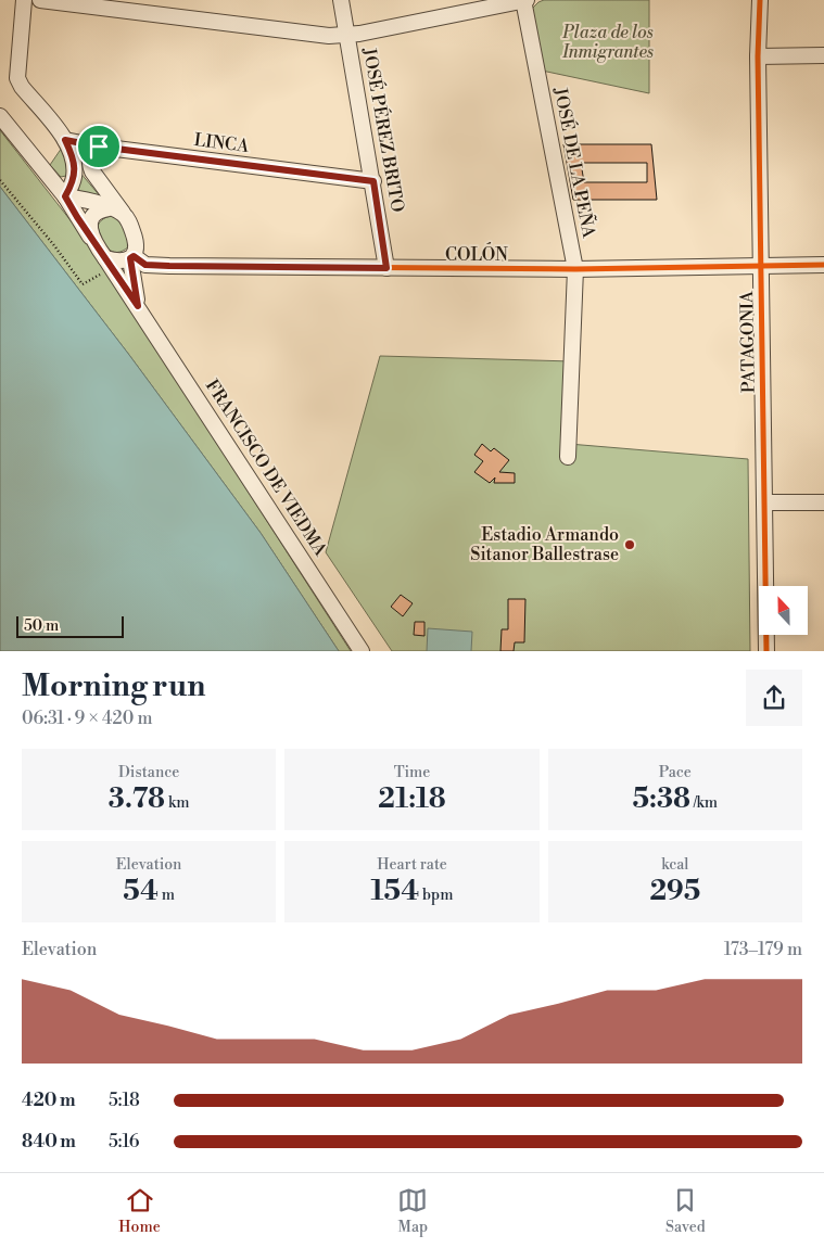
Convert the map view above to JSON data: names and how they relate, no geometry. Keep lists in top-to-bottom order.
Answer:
{
  "streets": {
    "street": [
      "JOSÉ PÉREZ BRITO",
      "LINCA",
      "JOSÉ DE LA PEÑA",
      "COLÓN",
      "PATAGONIA",
      "FRANCISCO DE VIEDMA"
    ]
  },
  "crossings": [
    ["JOSÉ PÉREZ BRITO", "LINCA"],
    ["JOSÉ PÉREZ BRITO", "COLÓN"],
    ["LINCA", "FRANCISCO DE VIEDMA"],
    ["JOSÉ DE LA PEÑA", "COLÓN"],
    ["COLÓN", "PATAGONIA"],
    ["COLÓN", "FRANCISCO DE VIEDMA"]
  ],
  "parks": ["Plaza de los Inmigrantes"],
  "places": ["Estadio Armando Sitanor Ballestrase"],
  "scale_bar": "50 m",
  "north": "top",
  "page": {
    "scale": "50 m",
    "heading": ["Morning run", "06:31 · 9 × 420 m"],
    "stats": [
      ["Distance", "3.78 km"],
      ["Time", "21:18"],
      ["Pace", "5:38 /km"],
      ["Elevation", "54 m"],
      ["Heart rate", "154 bpm"],
      ["kcal", "295"]
    ],
    "chart": ["Elevation", "173–179 m"],
    "list": [
      {
        "name": "420 m",
        "note": "5:18"
      },
      {
        "name": "840 m",
        "note": "5:16"
      }
    ],
    "tabs": ["Home", "Map", "Saved"]
  }
}
